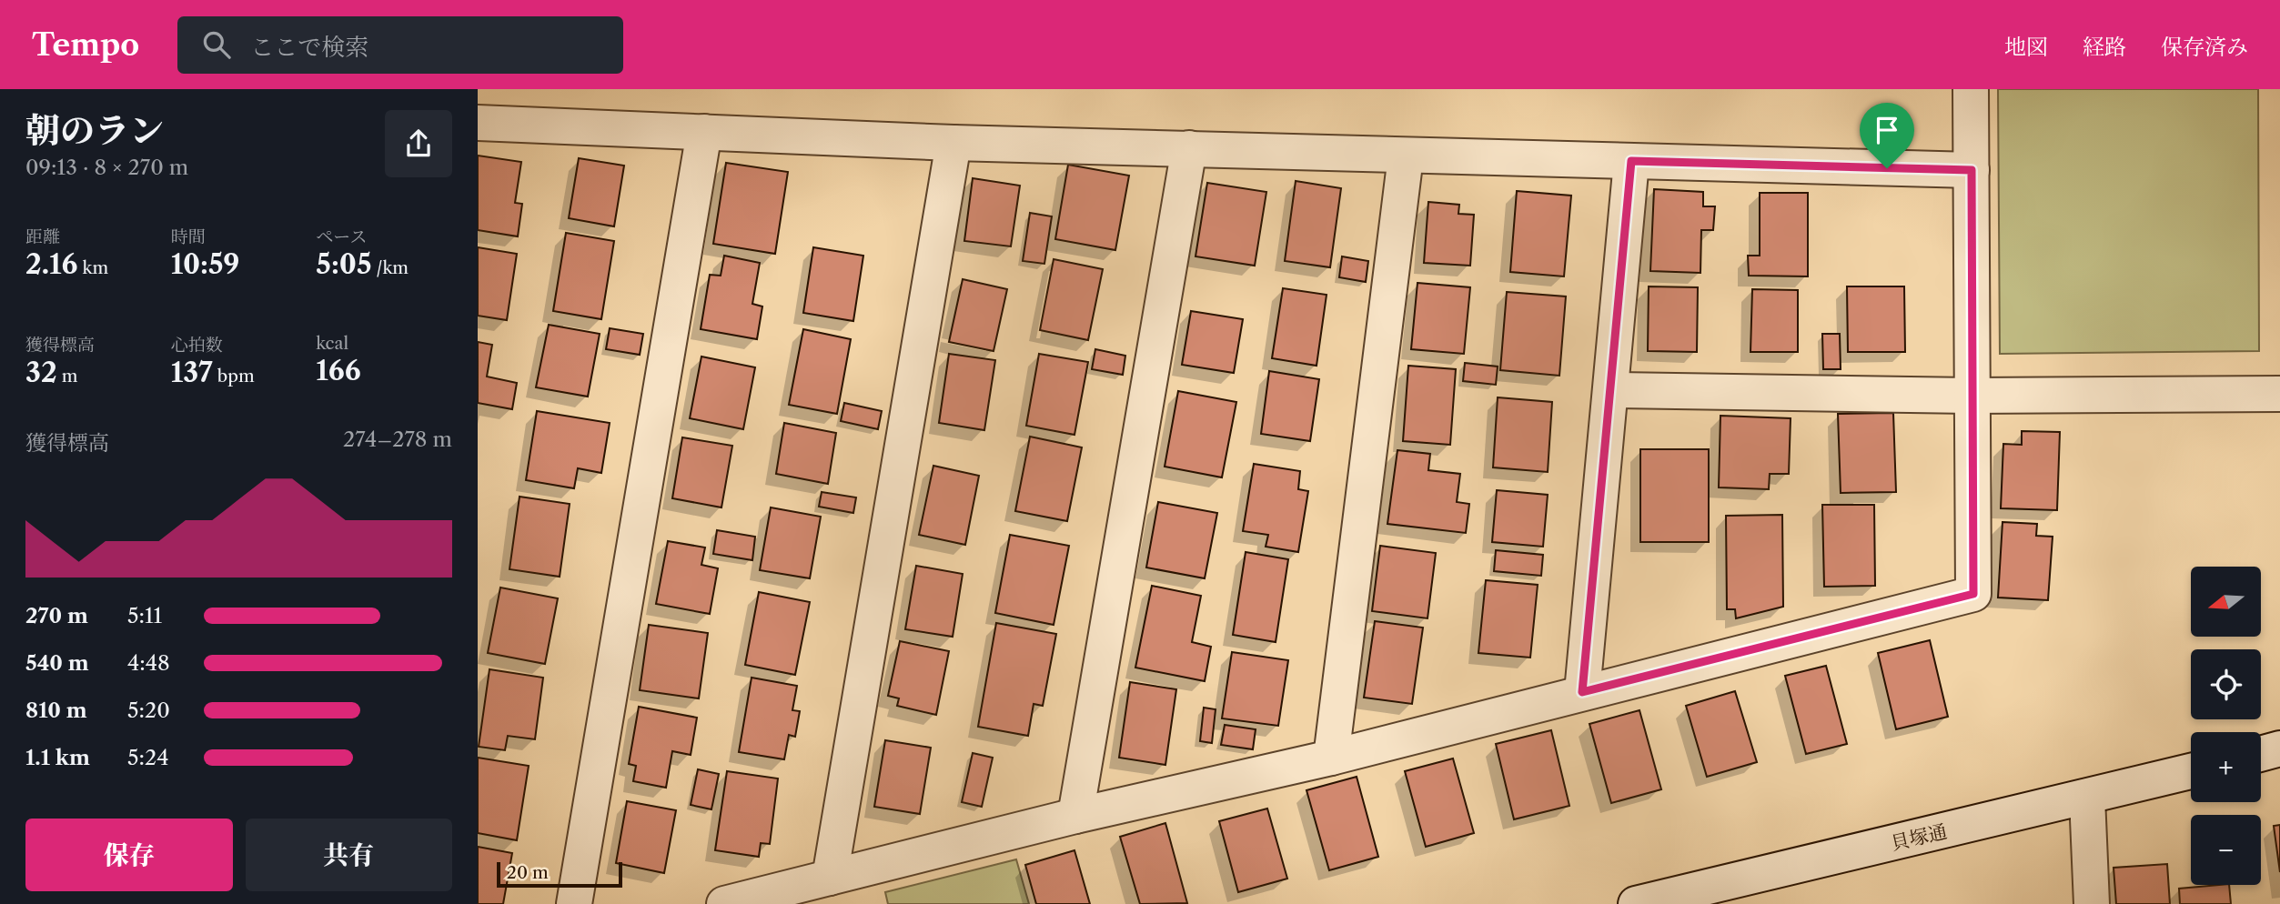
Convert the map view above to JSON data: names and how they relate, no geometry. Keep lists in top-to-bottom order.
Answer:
{
  "streets": {
    "street": ["貝塚通"]
  },
  "scale_bar": "20 m",
  "north": "left",
  "page": {
    "header": "Tempo",
    "search": "ここで検索",
    "nav": ["地図", "経路", "保存済み"],
    "heading": ["朝のラン", "09:13 · 8 × 270 m"],
    "stats": [
      ["距離", "2.16 km"],
      ["時間", "10:59"],
      ["ペース", "5:05 /km"],
      ["獲得標高", "32 m"],
      ["心拍数", "137 bpm"],
      ["kcal", "166"]
    ],
    "chart": ["獲得標高", "274–278 m"],
    "map_buttons": ["+", "−"],
    "list": [
      {
        "name": "270 m",
        "note": "5:11"
      },
      {
        "name": "540 m",
        "note": "4:48"
      },
      {
        "name": "810 m",
        "note": "5:20"
      },
      {
        "name": "1.1 km",
        "note": "5:24"
      }
    ],
    "buttons": ["保存", "共有"],
    "scale": "20 m"
  }
}
